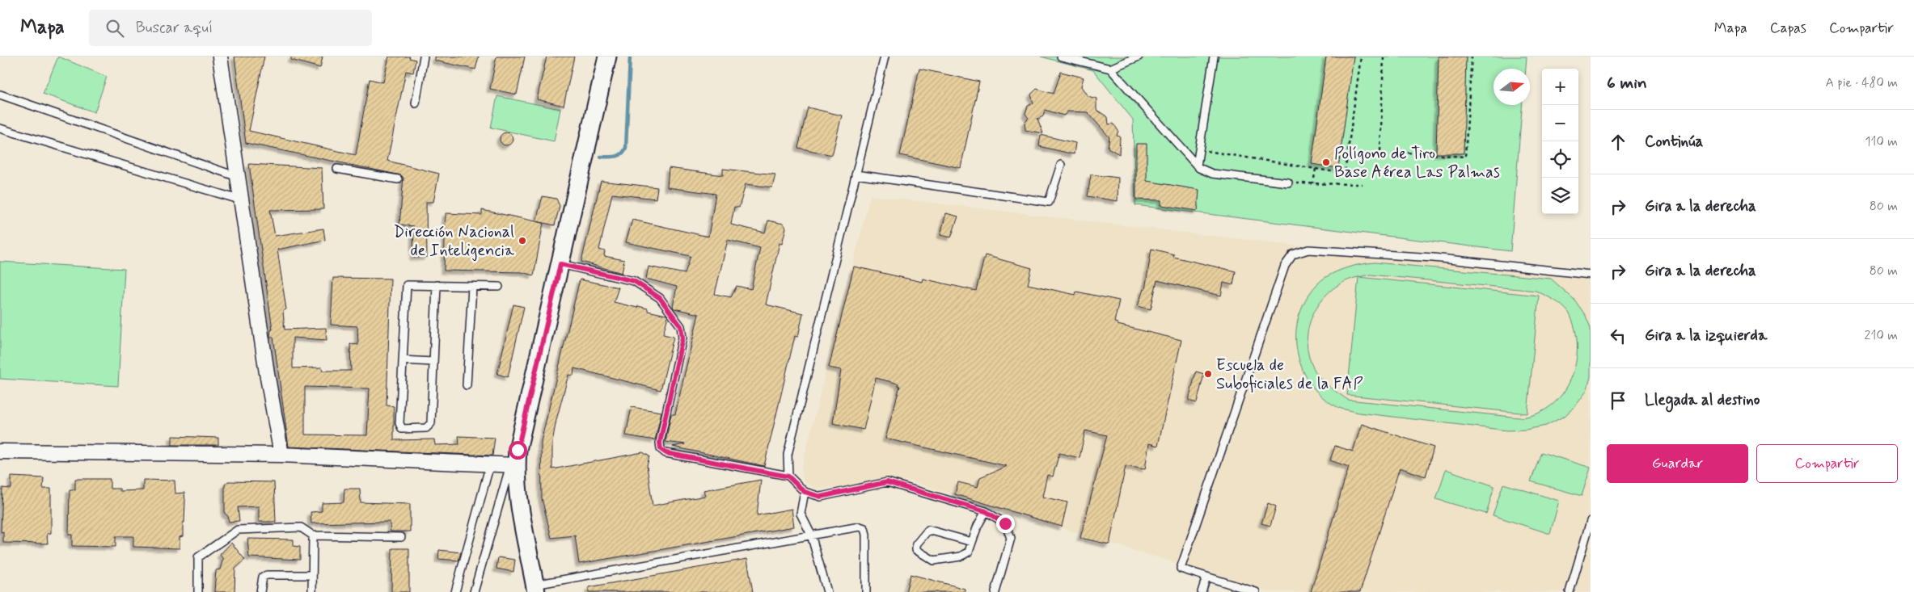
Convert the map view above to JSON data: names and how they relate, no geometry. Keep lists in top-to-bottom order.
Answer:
{
  "places": ["Polígono de Tiro Base Aérea Las Palmas", "Dirección Nacional de Inteligencia", "Escuela de Suboficiales de la FAP"],
  "north": "right",
  "page": {
    "header": "Mapa",
    "search": "Buscar aquí",
    "nav": ["Mapa", "Capas", "Compartir"],
    "heading": ["6 min", "A pie · 480 m"],
    "map_buttons": ["+", "−"],
    "list": [
      ["Continúa", "110 m"],
      ["Gira a la derecha", "80 m"],
      ["Gira a la derecha", "80 m"],
      ["Gira a la izquierda", "210 m"],
      "Llegada al destino"
    ],
    "buttons": ["Guardar", "Compartir"]
  }
}
